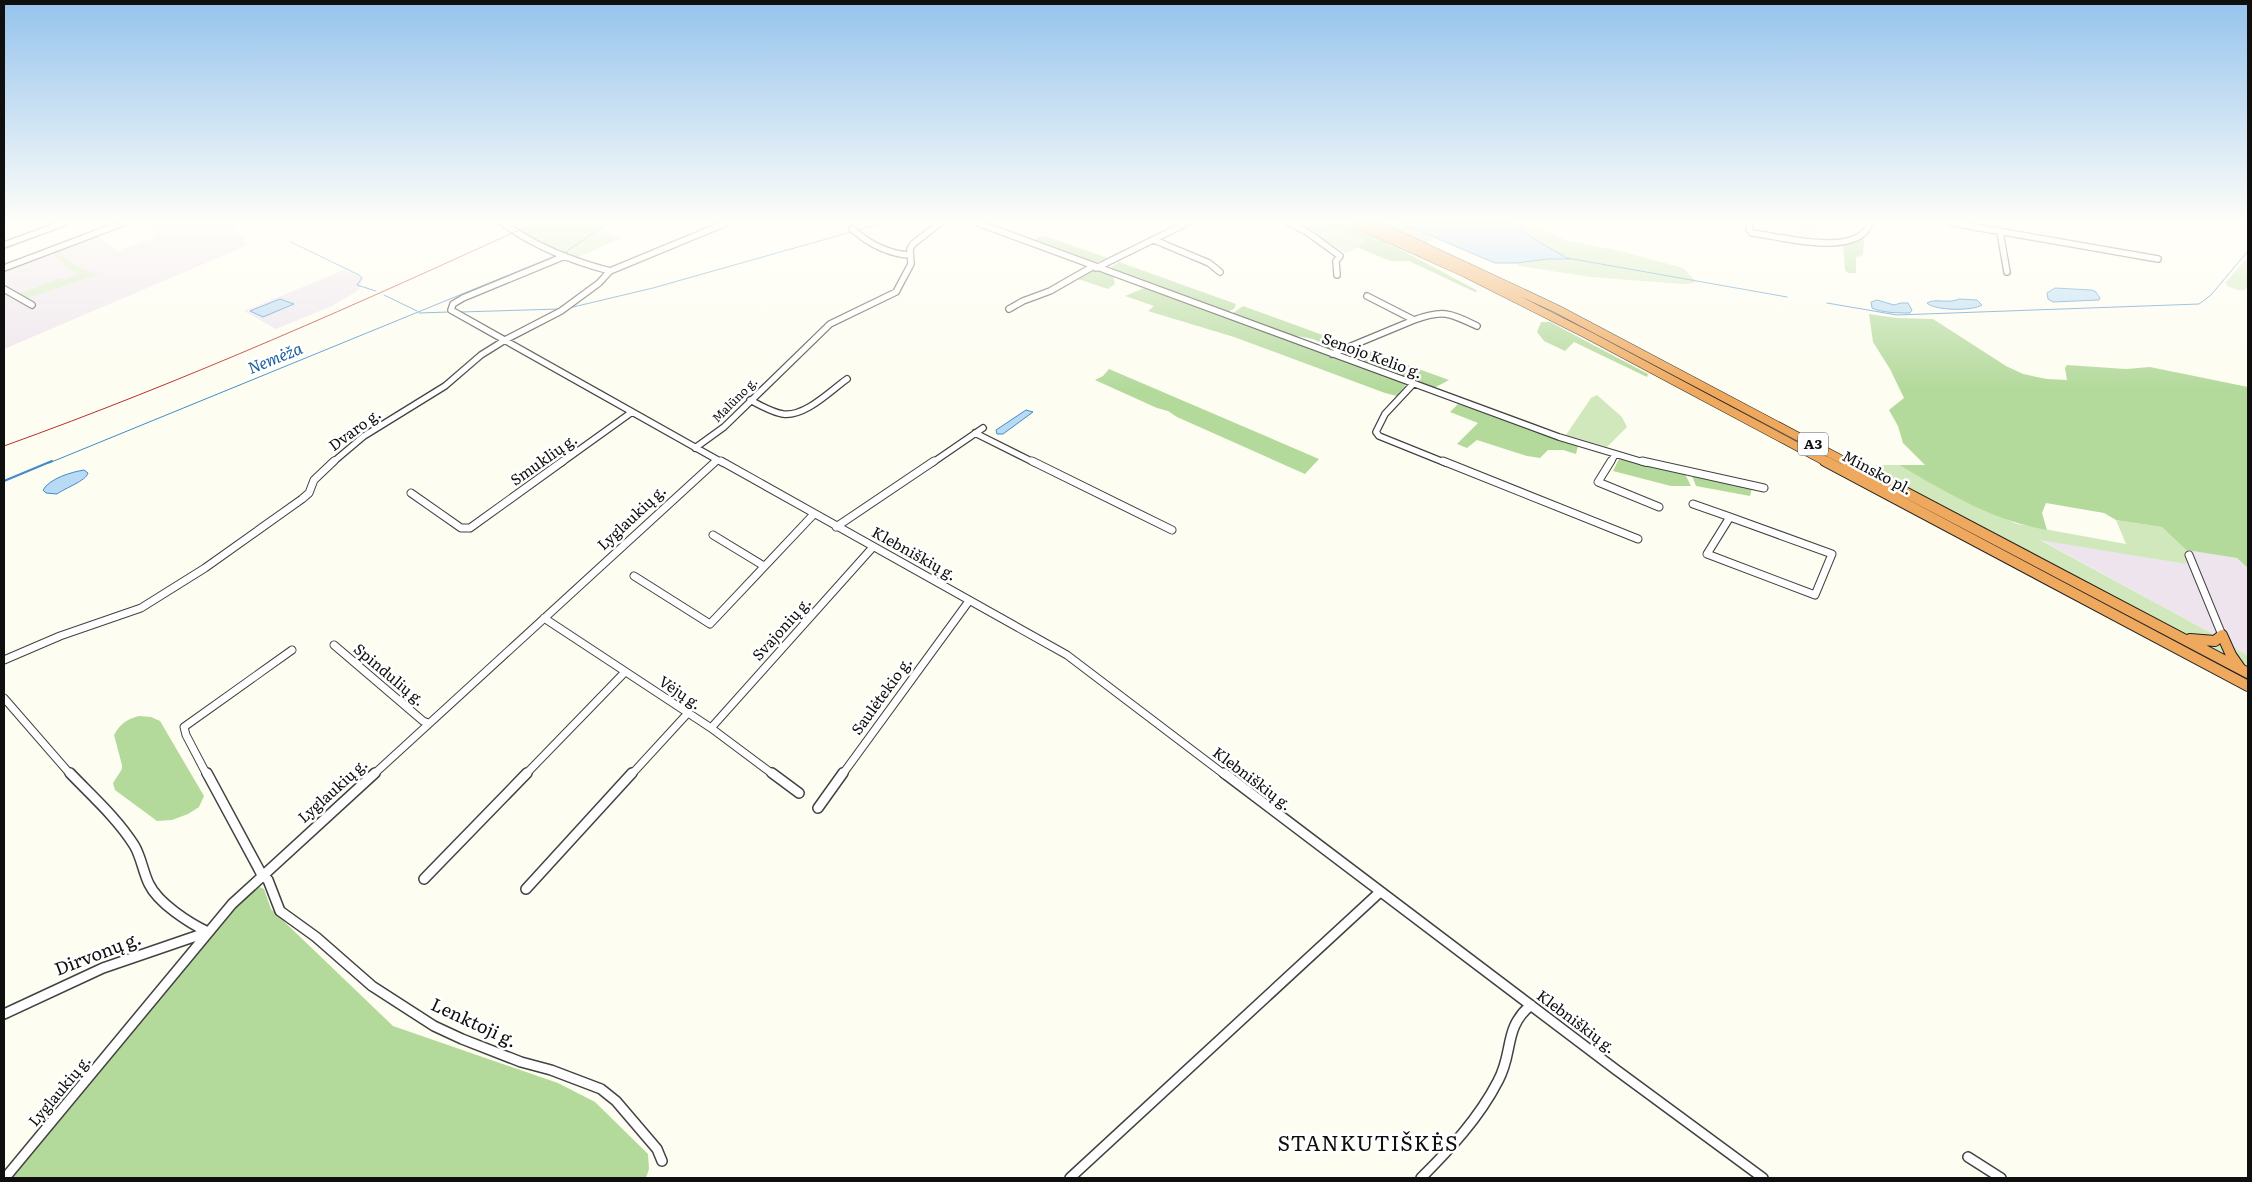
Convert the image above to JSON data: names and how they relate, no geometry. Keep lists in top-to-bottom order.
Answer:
{
  "streets": {
    "highway": ["A3", "Minsko pl."],
    "street": [
      "Senojo Kelio g.",
      "Malūno g.",
      "Dvaro g.",
      "Smuklių g.",
      "Lyglaukių g.",
      "Klebniškių g.",
      "Svajonių g.",
      "Spindulių g.",
      "Vėjų g.",
      "Saulėtekio g.",
      "Dirvonų g.",
      "Lenktoji g."
    ]
  },
  "crossings": [
    ["Malūno g.", "Klebniškių g."],
    ["Lyglaukių g.", "Klebniškių g."],
    ["Lyglaukių g.", "Spindulių g."],
    ["Lyglaukių g.", "Vėjų g."],
    ["Lyglaukių g.", "Dirvonų g."],
    ["Lyglaukių g.", "Lenktoji g."],
    ["Klebniškių g.", "Svajonių g."],
    ["Klebniškių g.", "Saulėtekio g."],
    ["Svajonių g.", "Vėjų g."]
  ],
  "districts": ["STANKUTIŠKĖS"],
  "water": ["Nemėža"]
}
